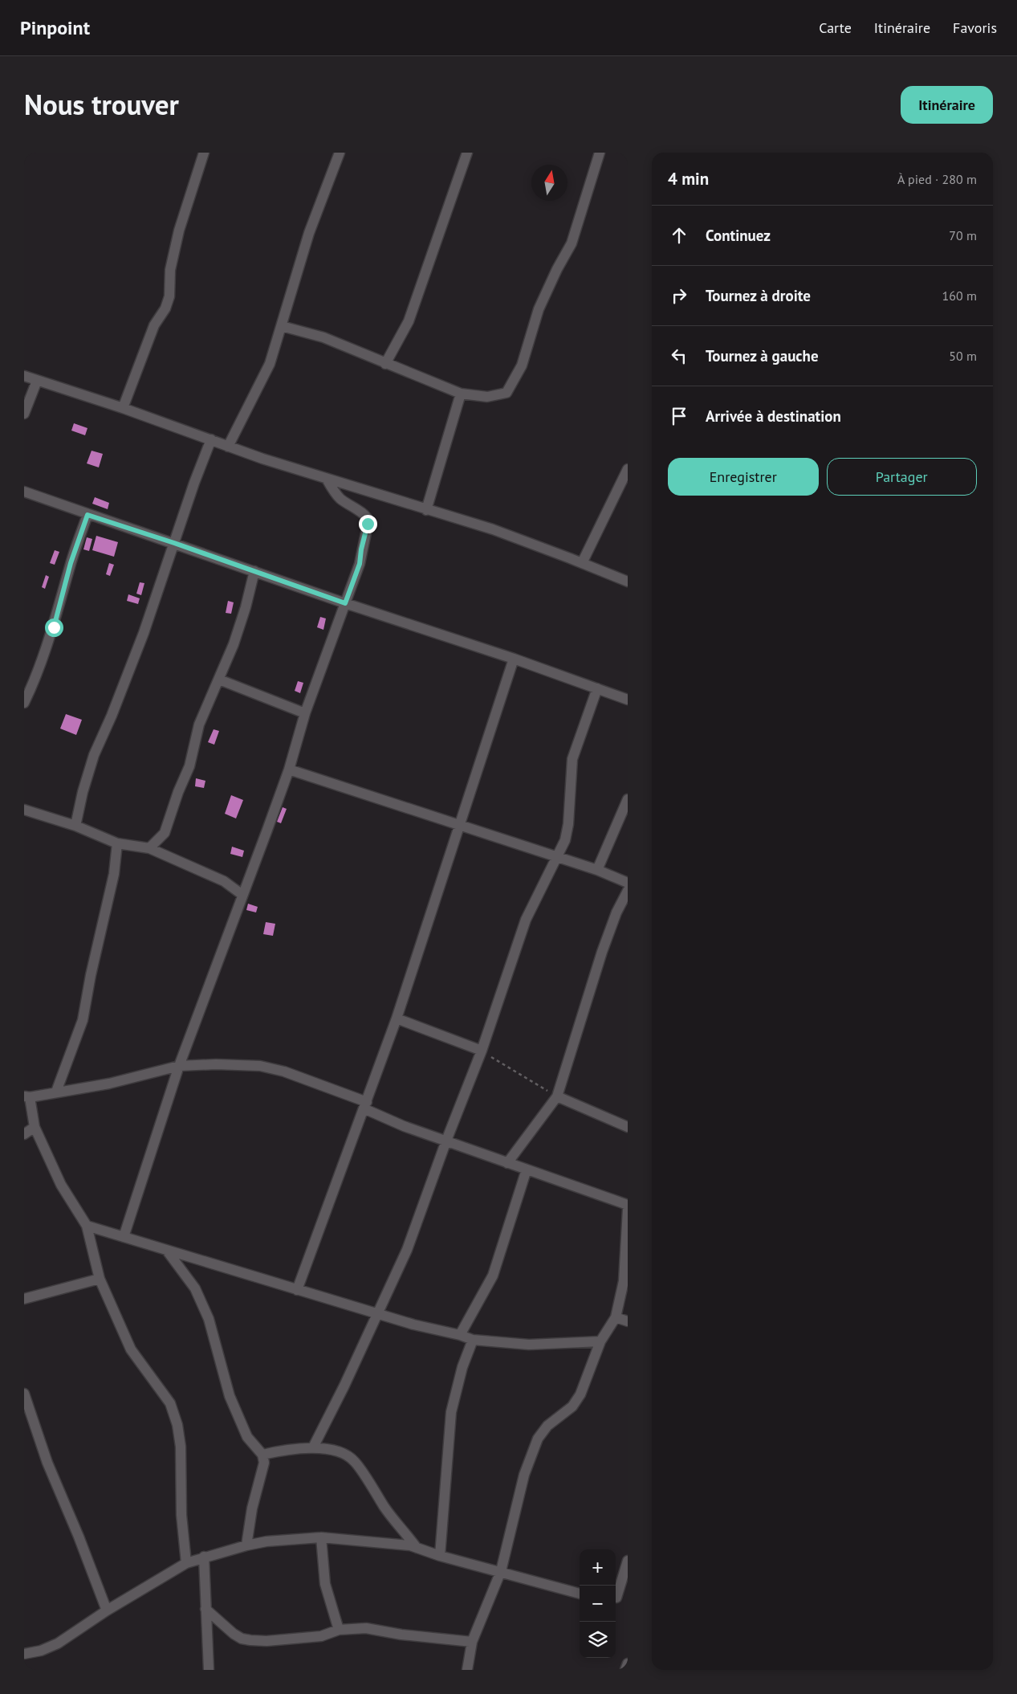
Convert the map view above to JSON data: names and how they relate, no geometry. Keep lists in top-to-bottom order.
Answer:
{
  "north": "top",
  "page": {
    "header": "Pinpoint",
    "nav": ["Carte", "Itinéraire", "Favoris"],
    "title": "Nous trouver",
    "buttons": [
      "Itinéraire",
      ["Enregistrer", "Partager"]
    ],
    "heading": ["4 min", "À pied · 280 m"],
    "list": [
      ["Continuez", "70 m"],
      ["Tournez à droite", "160 m"],
      ["Tournez à gauche", "50 m"],
      "Arrivée à destination"
    ],
    "map_buttons": ["+", "−"]
  }
}
